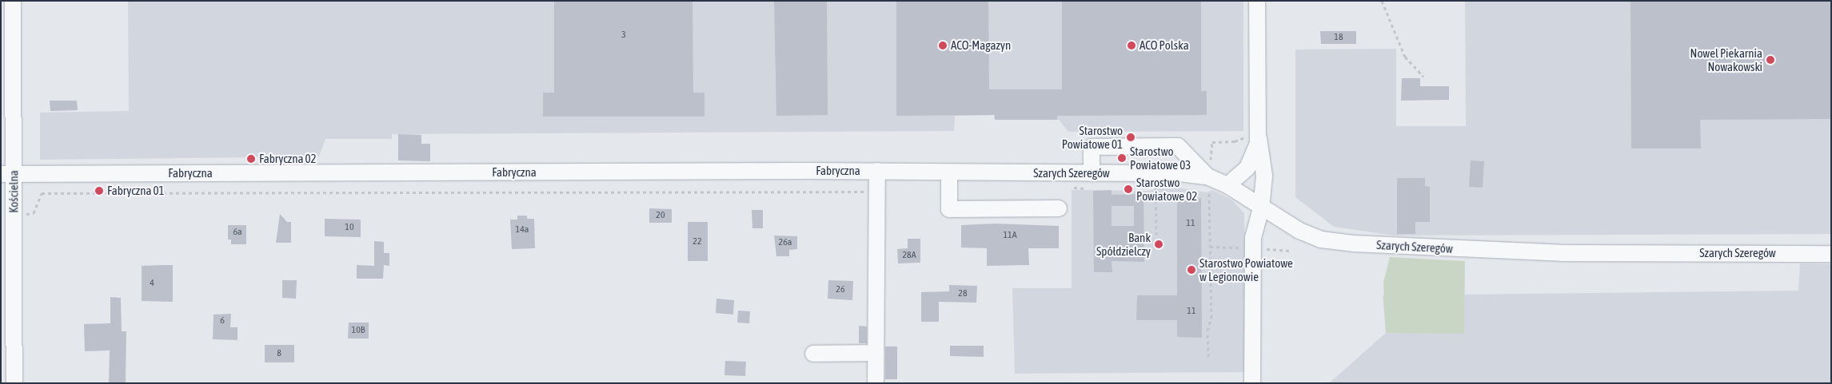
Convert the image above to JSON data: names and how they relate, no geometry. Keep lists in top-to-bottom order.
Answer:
{
  "streets": {
    "street": ["Fabryczna", "Szarych Szeregów", "Kościelna"]
  },
  "crossings": [
    ["Fabryczna", "Szarych Szeregów"],
    ["Fabryczna", "Kościelna"]
  ],
  "places": [
    "ACO-Magazyn",
    "ACO Polska",
    "Nowel Piekarnia Nowakowski",
    "Starostwo Powiatowe 01",
    "Starostwo Powiatowe 03",
    "Fabryczna 02",
    "Starostwo Powiatowe 02",
    "Fabryczna 01",
    "Bank Spółdzielczy",
    "Starostwo Powiatowe w Legionowie"
  ],
  "house_numbers": [
    "3",
    "18",
    "20",
    "11",
    "10",
    "14a",
    "6a",
    "11A",
    "22",
    "26a",
    "28A",
    "4",
    "26",
    "28",
    "11",
    "6",
    "10B",
    "8"
  ]
}
